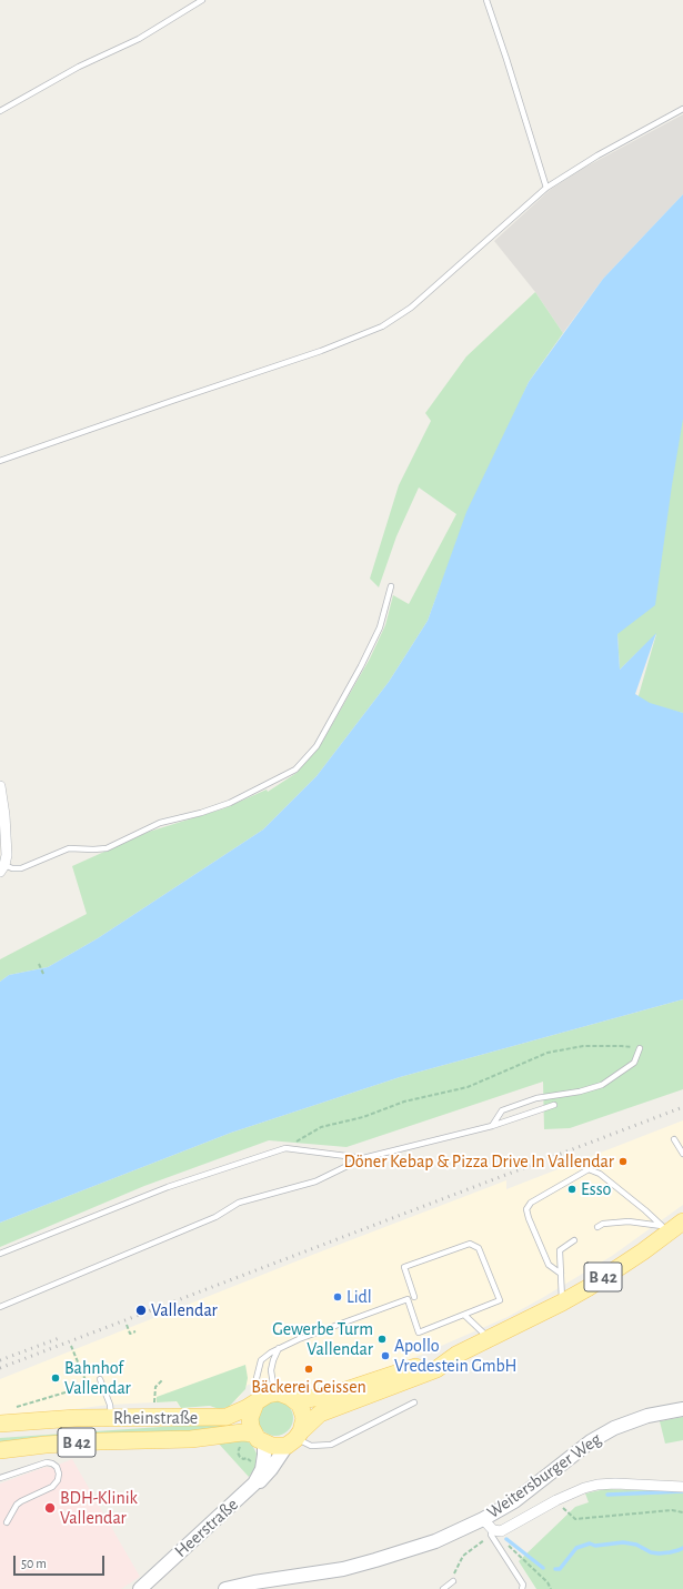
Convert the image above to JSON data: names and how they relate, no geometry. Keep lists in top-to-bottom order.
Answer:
{
  "streets": {
    "main road": ["B 42", "Rheinstraße"],
    "street": ["Weitersburger Weg", "Heerstraße"]
  },
  "crossings": [
    ["B 42", "Rheinstraße"],
    ["B 42", "Heerstraße"],
    ["Rheinstraße", "Heerstraße"]
  ],
  "places": [
    "Döner Kebap & Pizza Drive In Vallendar",
    "Esso",
    "Lidl",
    "Vallendar",
    "Gewerbe Turm Vallendar",
    "Apollo Vredestein GmbH",
    "Bäckerei Geissen",
    "Bahnhof Vallendar",
    "BDH-Klinik Vallendar"
  ],
  "scale_bar": "50 m"
}
